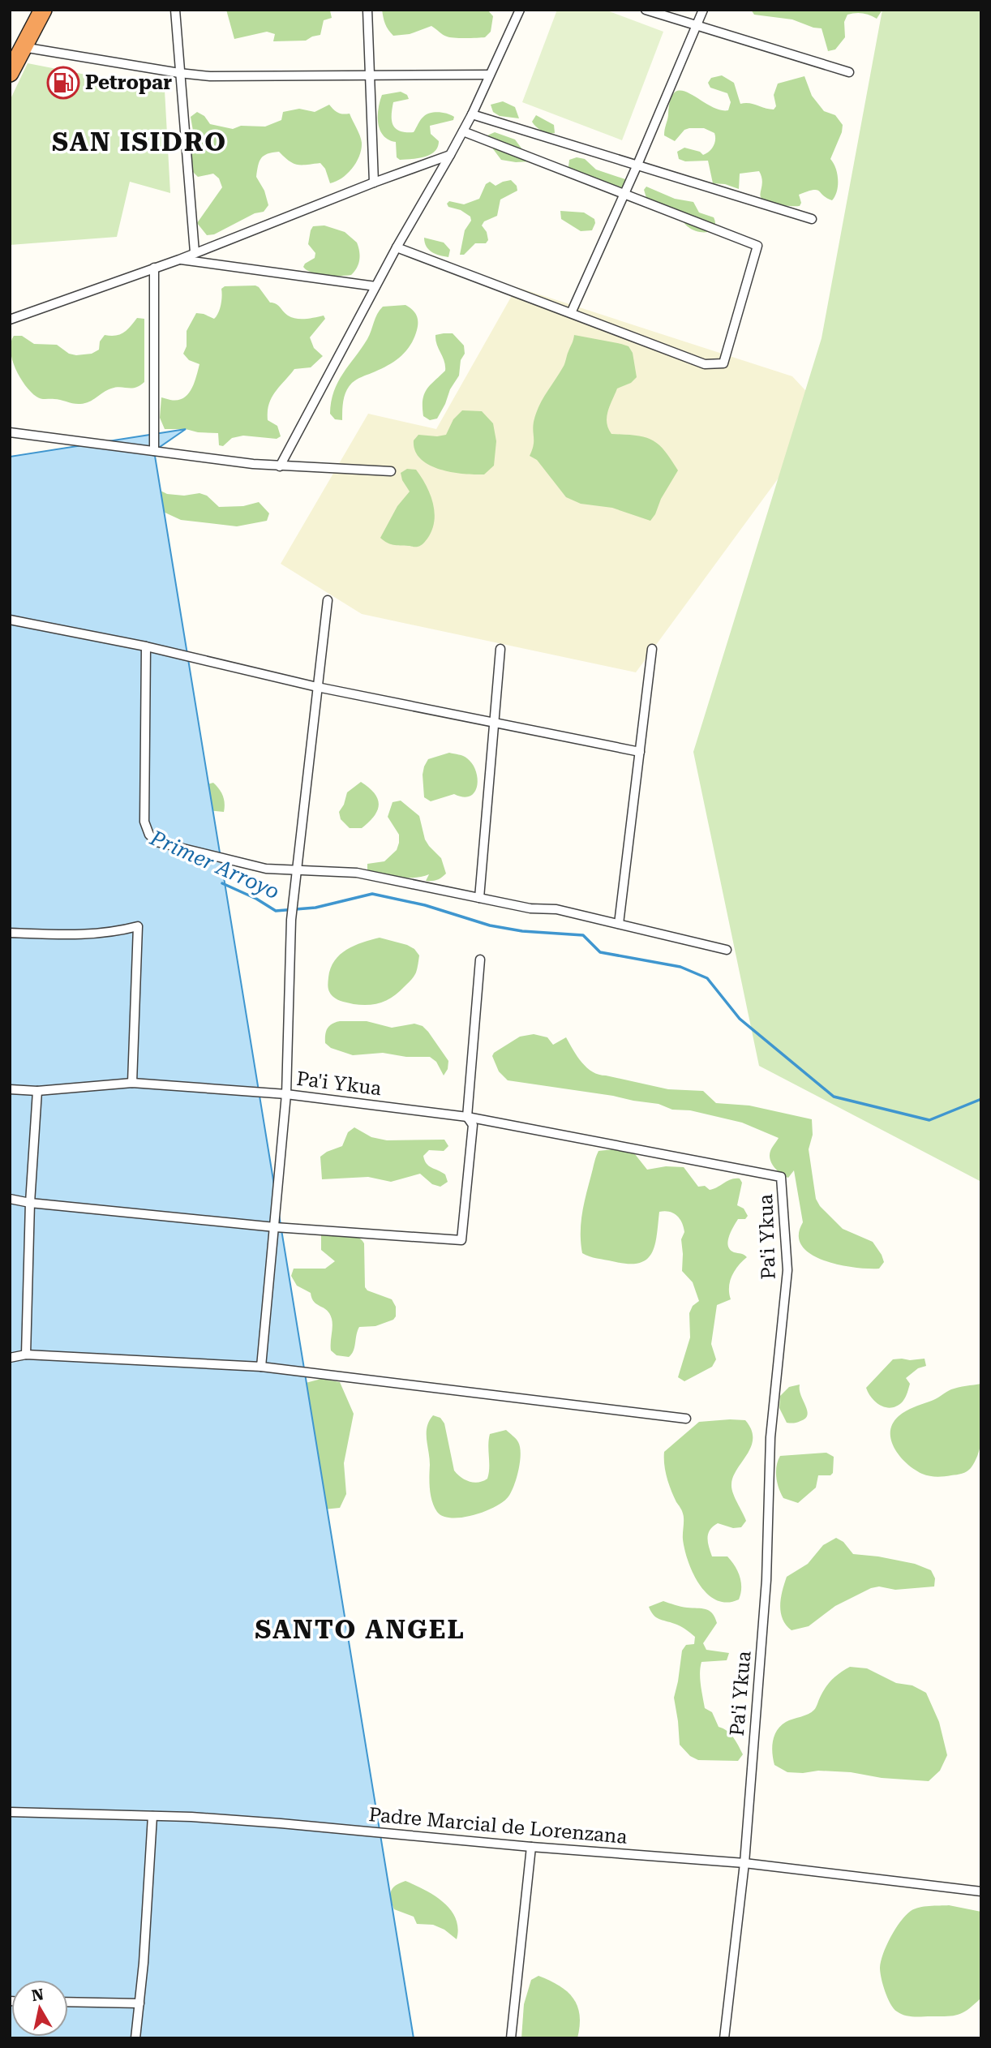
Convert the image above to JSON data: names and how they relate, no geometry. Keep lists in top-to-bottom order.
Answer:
{
  "streets": {
    "street": ["Pa'i Ykua", "Padre Marcial de Lorenzana"]
  },
  "crossings": [
    ["Pa'i Ykua", "Padre Marcial de Lorenzana"]
  ],
  "districts": ["SAN ISIDRO", "SANTO ANGEL"],
  "water": ["Primer Arroyo"],
  "places": {
    "fuel station": ["Petropar"]
  },
  "north": "top"
}
